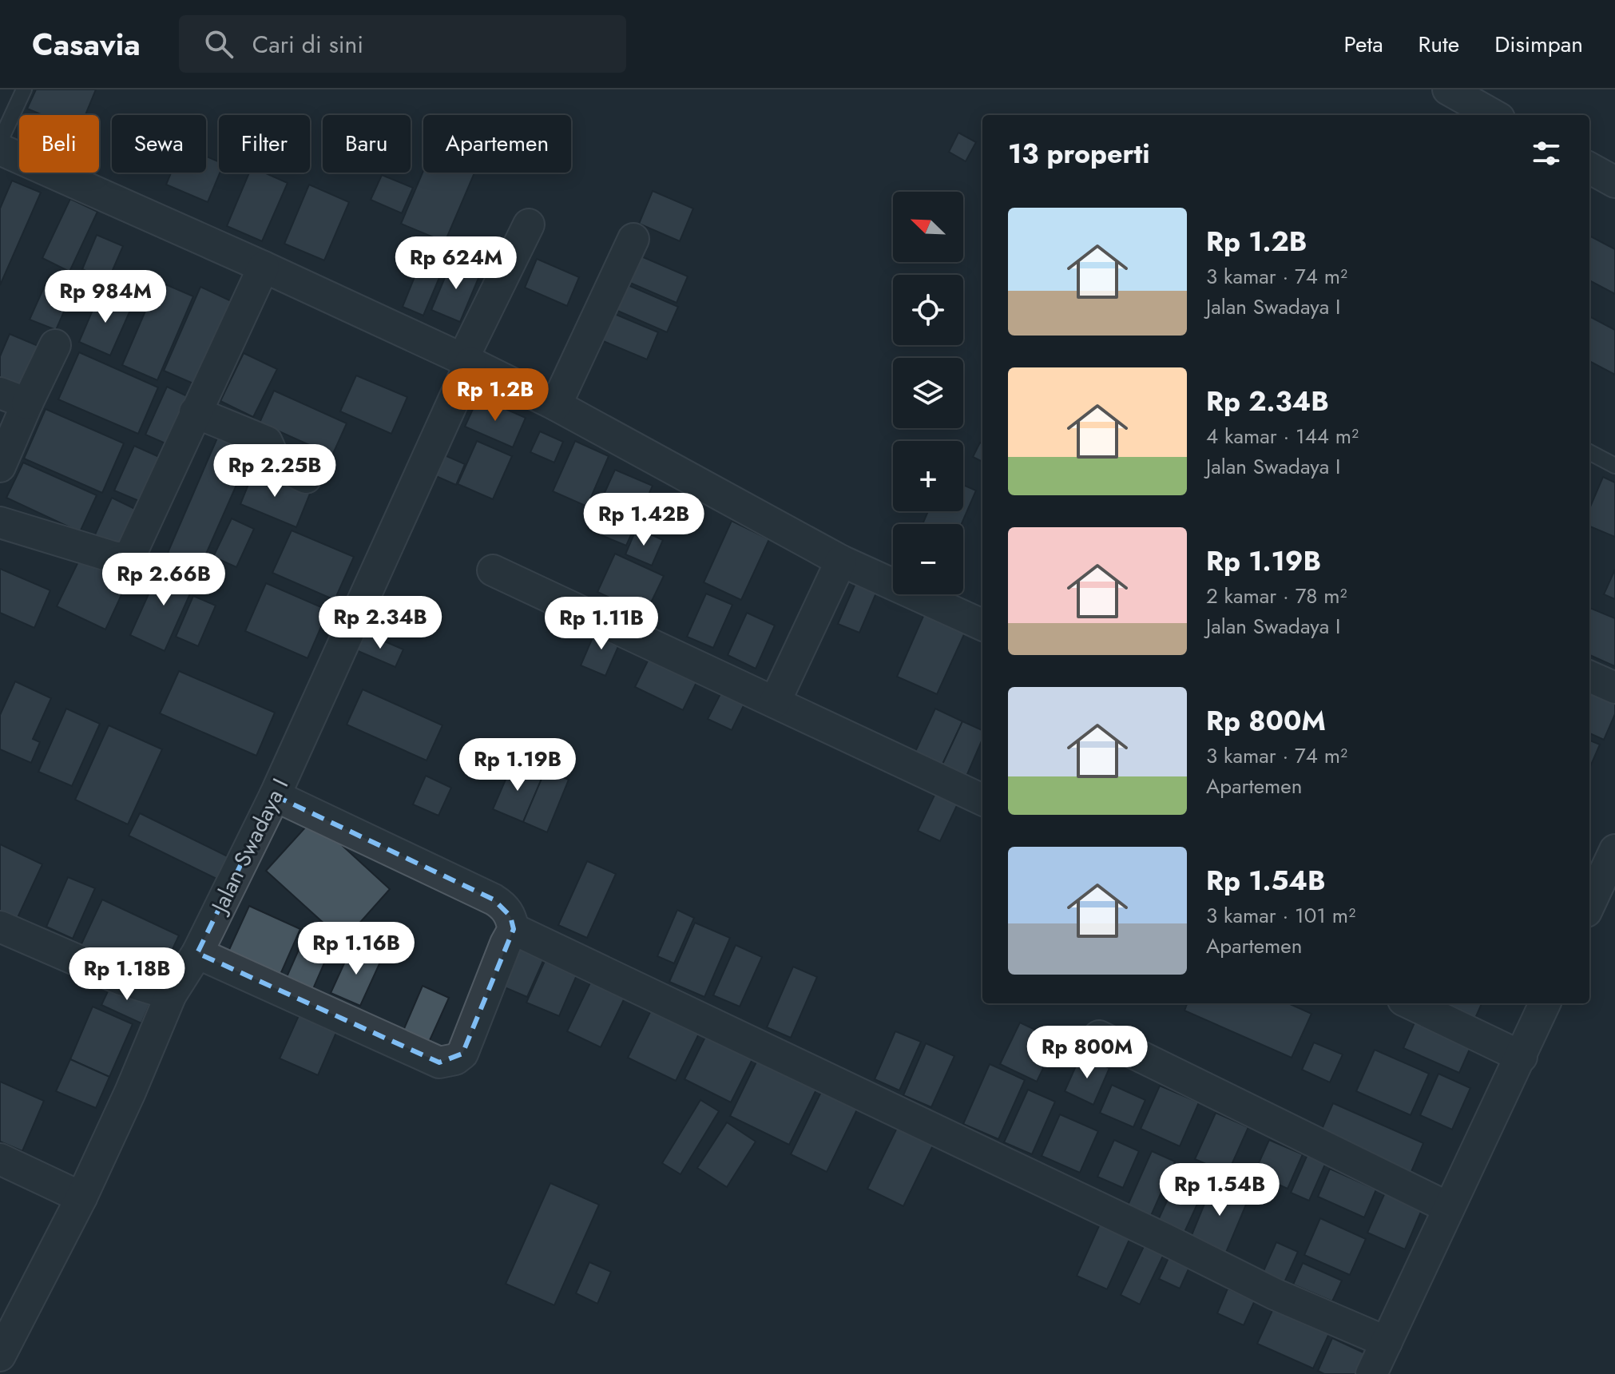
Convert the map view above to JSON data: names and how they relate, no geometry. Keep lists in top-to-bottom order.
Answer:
{
  "streets": {
    "street": ["Jalan Swadaya I"]
  },
  "north": "top left",
  "page": {
    "header": "Casavia",
    "search": "Cari di sini",
    "nav": ["Peta", "Rute", "Disimpan"],
    "chip": [
      "Beli",
      "Sewa",
      "Filter",
      "Baru",
      "Apartemen"
    ],
    "heading": "13 properti",
    "map_buttons": ["+", "−"],
    "list": [
      {
        "name": "Rp 1.2B",
        "note": "3 kamar · 74 m² · Jalan Swadaya I"
      },
      {
        "name": "Rp 2.34B",
        "note": "4 kamar · 144 m² · Jalan Swadaya I"
      },
      {
        "name": "Rp 1.19B",
        "note": "2 kamar · 78 m² · Jalan Swadaya I"
      },
      {
        "name": "Rp 800M",
        "note": "3 kamar · 74 m² · Apartemen"
      },
      {
        "name": "Rp 1.54B",
        "note": "3 kamar · 101 m² · Apartemen"
      }
    ],
    "price": [
      "Rp 624M",
      "Rp 984M",
      "Rp 1.2B",
      "Rp 2.25B",
      "Rp 1.42B",
      "Rp 2.66B",
      "Rp 2.34B",
      "Rp 1.11B",
      "Rp 1.19B",
      "Rp 1.16B",
      "Rp 1.18B",
      "Rp 800M",
      "Rp 1.54B"
    ]
  }
}
